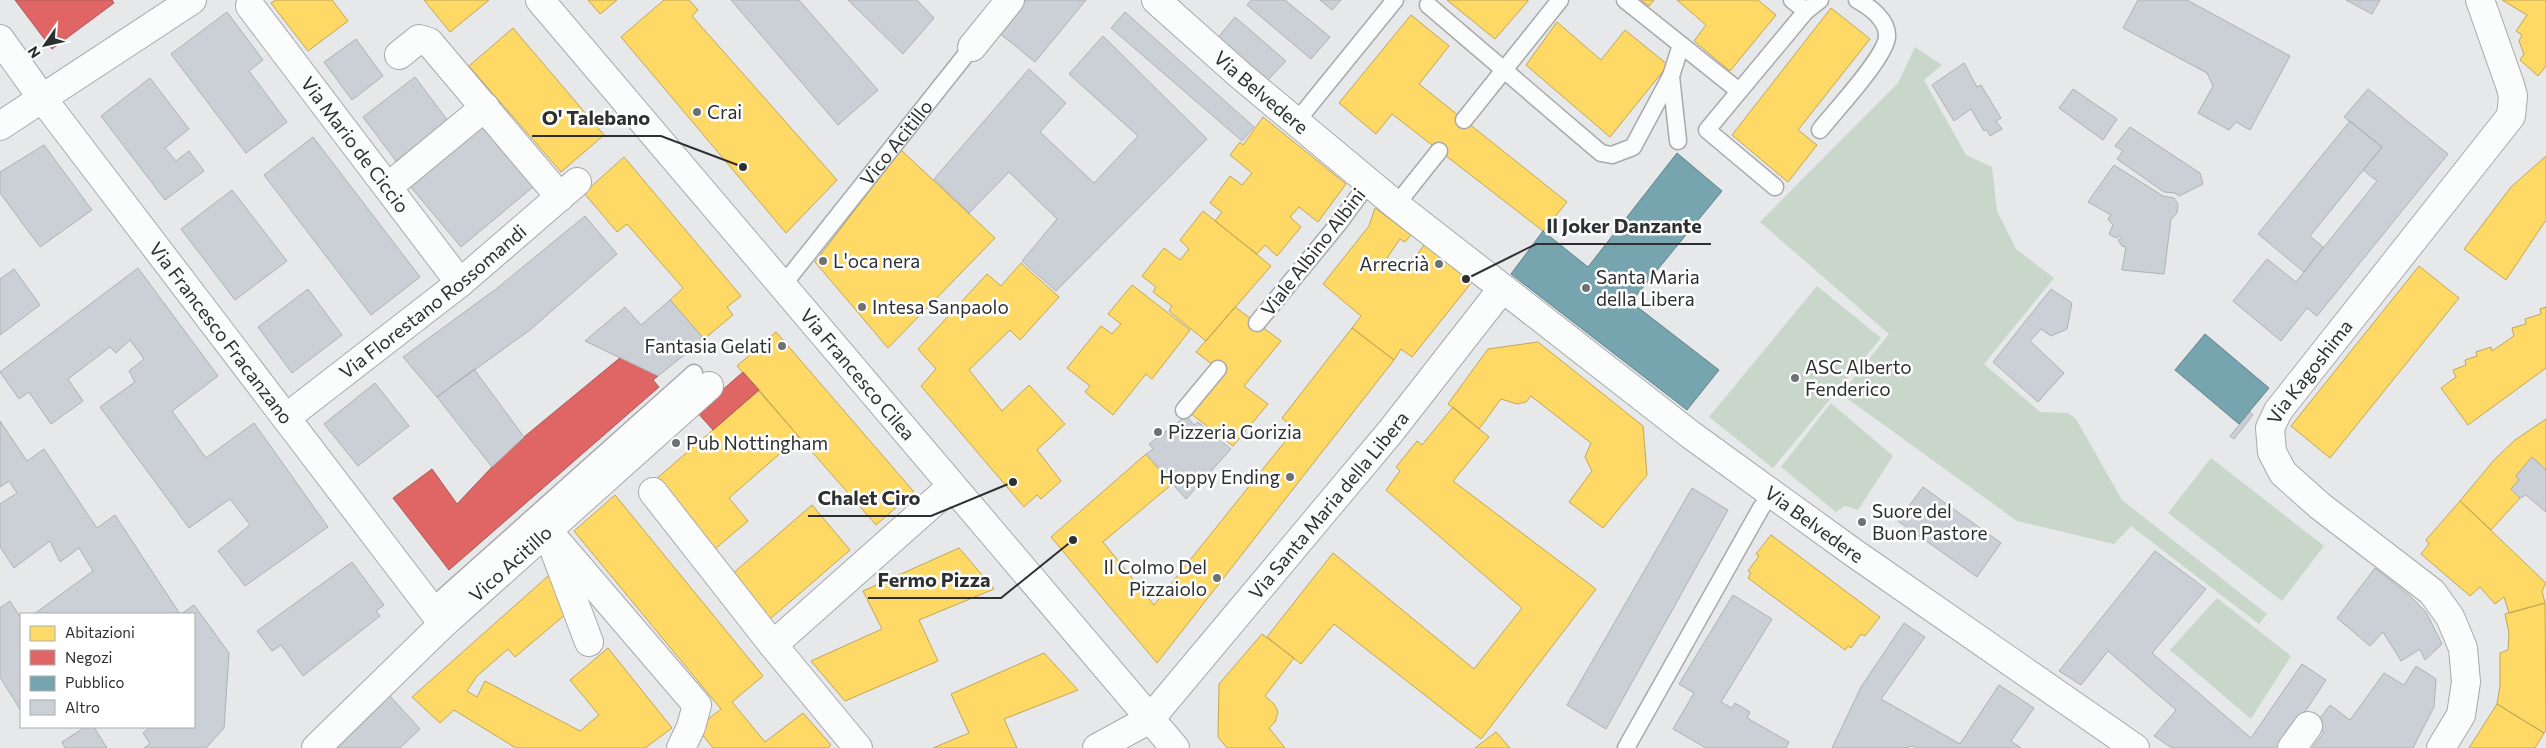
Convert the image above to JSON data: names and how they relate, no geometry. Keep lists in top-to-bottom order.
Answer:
{
  "streets": {
    "street": [
      "Via Belvedere",
      "Vico Acitillo",
      "Via Mario de Ciccio",
      "Via Florestano Rossomandi",
      "Via Francesco Fracanzano",
      "Via Kagoshima",
      "Via Francesco Cilea",
      "Via Santa Maria della Libera"
    ],
    "lane": ["Viale Albino Albini"]
  },
  "crossings": [
    ["Via Belvedere", "Viale Albino Albini"],
    ["Via Belvedere", "Via Santa Maria della Libera"],
    ["Vico Acitillo", "Via Francesco Fracanzano"],
    ["Vico Acitillo", "Via Francesco Cilea"],
    ["Via Mario de Ciccio", "Via Florestano Rossomandi"],
    ["Via Florestano Rossomandi", "Via Francesco Fracanzano"],
    ["Via Francesco Cilea", "Via Santa Maria della Libera"]
  ],
  "places": [
    "Crai",
    "O' Talebano",
    "L'oca nera",
    "Arrecrià",
    "Il Joker Danzante",
    "Santa Maria della Libera",
    "Intesa Sanpaolo",
    "Fantasia Gelati",
    "ASC Alberto Fenderico",
    "Pizzeria Gorizia",
    "Pub Nottingham",
    "Hoppy Ending",
    "Chalet Ciro",
    "Suore del Buon Pastore",
    "Fermo Pizza",
    "Il Colmo Del Pizzaiolo"
  ],
  "legend": [
    "Abitazioni",
    "Negozi",
    "Pubblico",
    "Altro"
  ],
  "north": "bottom left"
}
